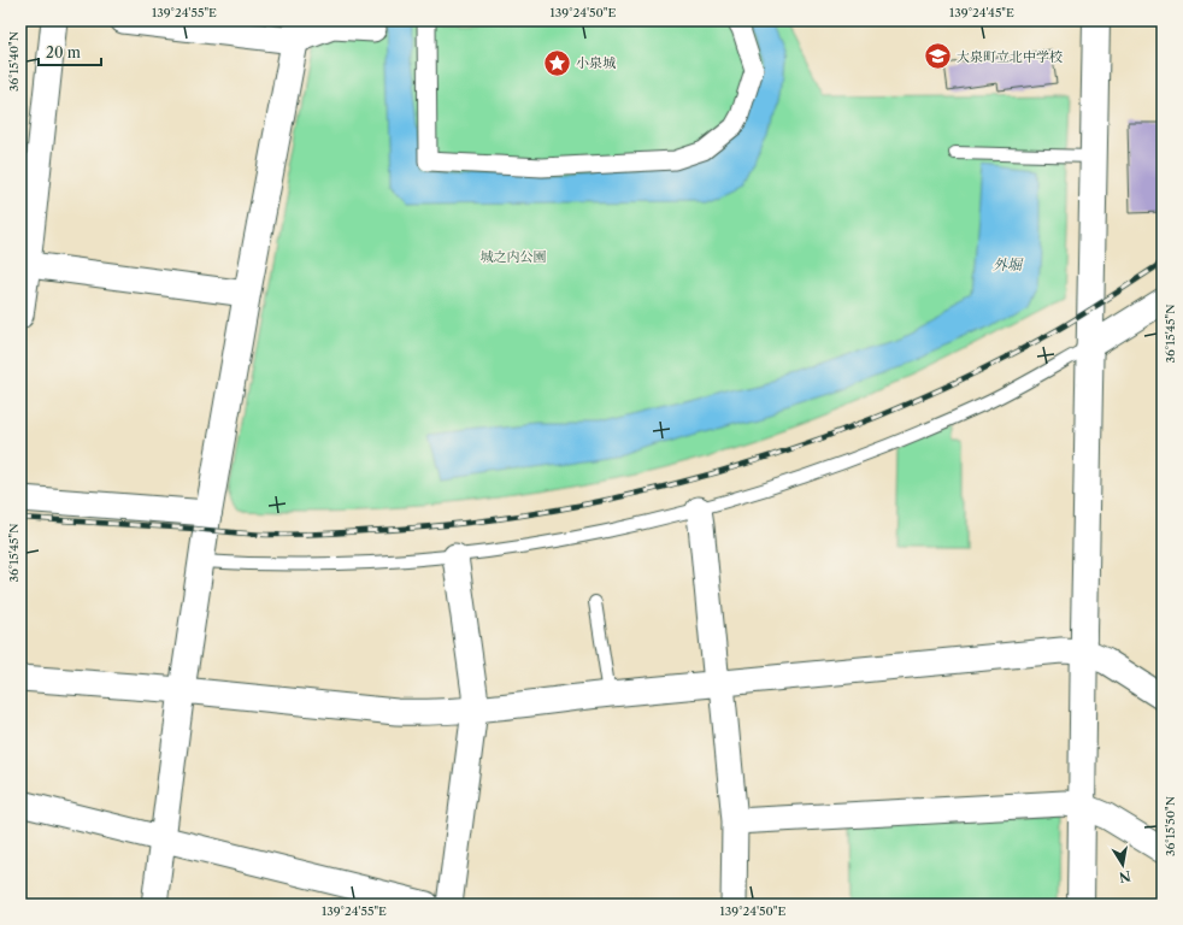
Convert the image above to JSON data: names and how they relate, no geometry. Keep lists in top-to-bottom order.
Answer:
{
  "water": ["外堀"],
  "parks": ["城之内公園"],
  "places": {
    "school or university": ["大泉町立北中学校"],
    "place": ["小泉城"]
  },
  "scale_bar": "20 m",
  "north": "bottom",
  "coordinates": [
    "139°24'55\"E",
    "139°24'50\"E",
    "139°24'45\"E",
    "36°15'40\"N",
    "36°15'45\"N",
    "36°15'50\"N"
  ]
}
